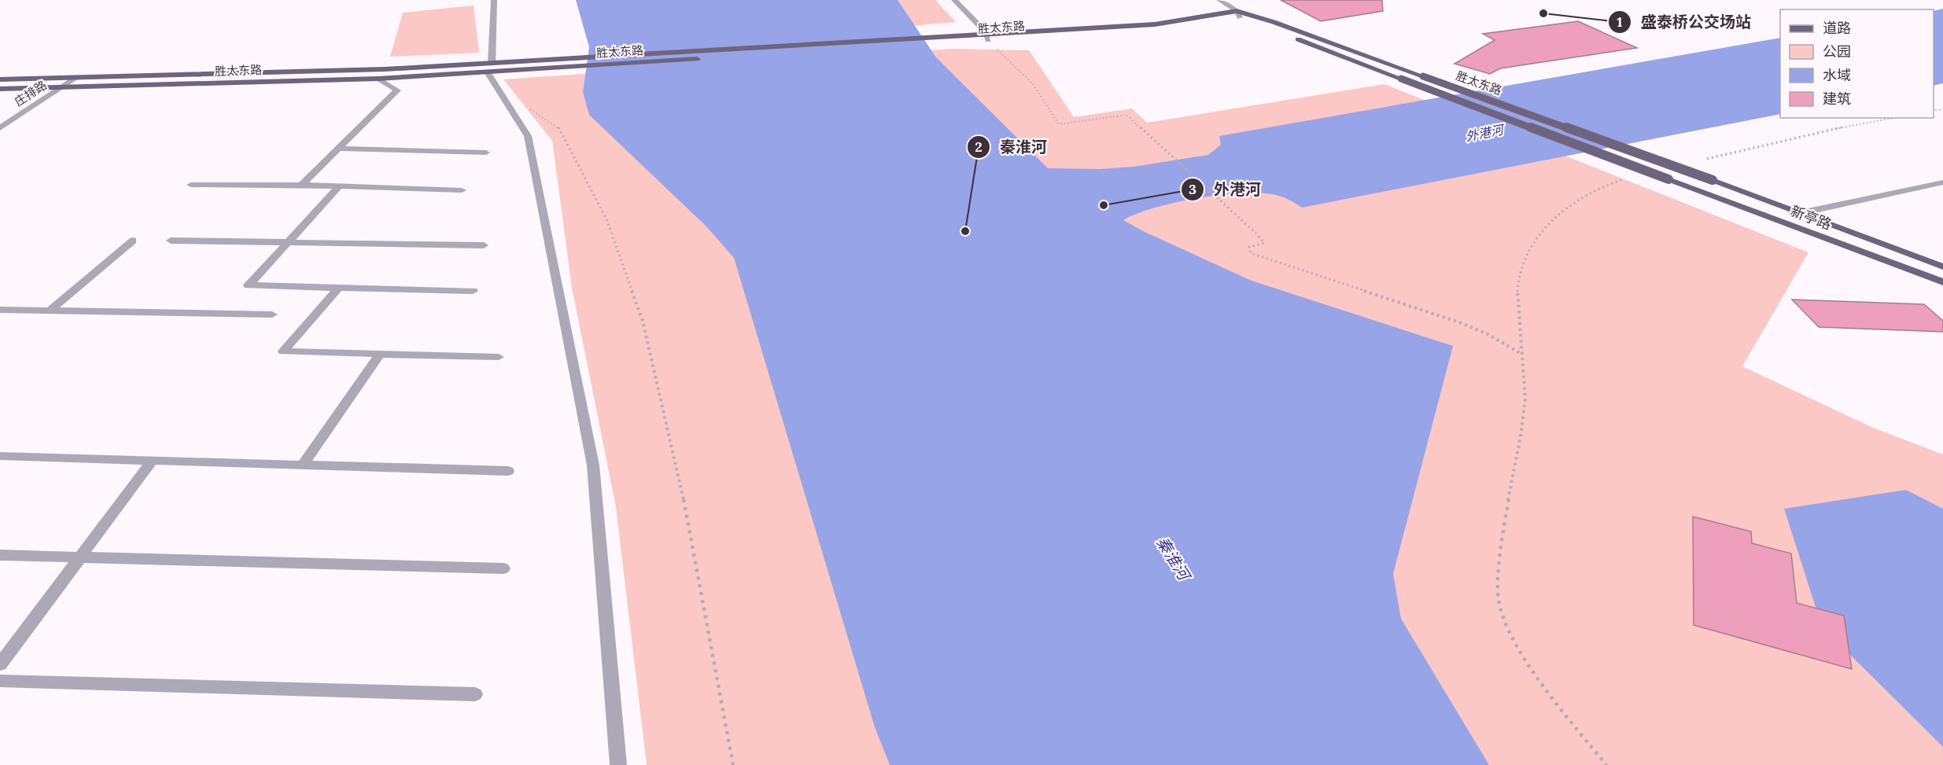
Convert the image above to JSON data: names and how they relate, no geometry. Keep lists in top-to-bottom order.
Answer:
{
  "streets": {
    "main road": ["胜太东路", "新亭路"],
    "street": ["庄排路"]
  },
  "crossings": [
    ["胜太东路", "庄排路"],
    ["胜太东路", "新亭路"]
  ],
  "water": ["外港河", "秦淮河"],
  "places": ["盛泰桥公交场站", "外港河", "秦淮河"],
  "legend": [
    "道路",
    "公园",
    "水域",
    "建筑"
  ]
}
